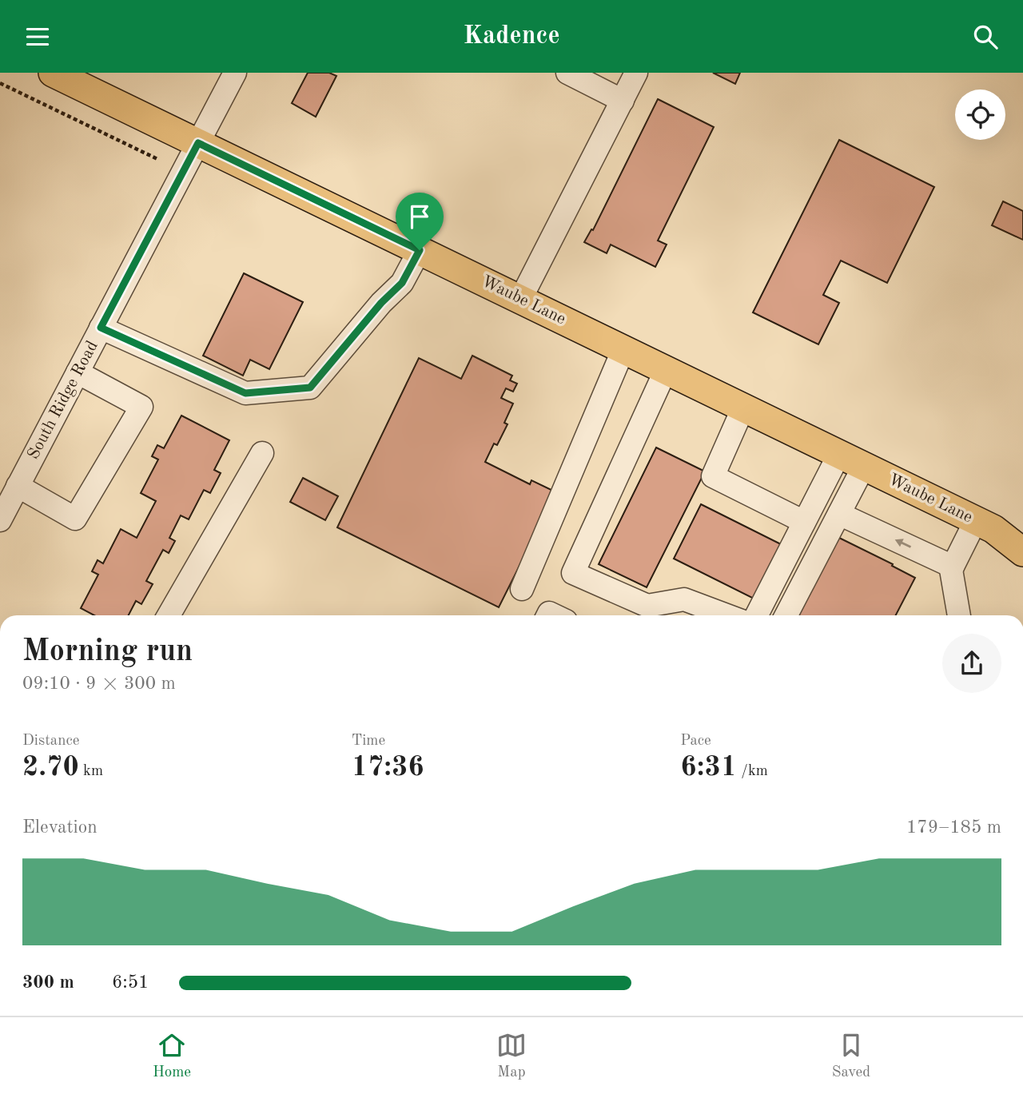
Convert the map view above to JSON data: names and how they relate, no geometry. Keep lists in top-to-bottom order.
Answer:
{
  "streets": {
    "main road": ["Waube Lane"],
    "street": ["South Ridge Road"]
  },
  "crossings": [
    ["Waube Lane", "South Ridge Road"]
  ],
  "page": {
    "header": "Kadence",
    "heading": ["Morning run", "09:10 · 9 × 300 m"],
    "stats": [
      ["Distance", "2.70 km"],
      ["Time", "17:36"],
      ["Pace", "6:31 /km"]
    ],
    "chart": ["Elevation", "179–185 m"],
    "list": [
      {
        "name": "300 m",
        "note": "6:51"
      }
    ],
    "tabs": ["Home", "Map", "Saved"]
  }
}
